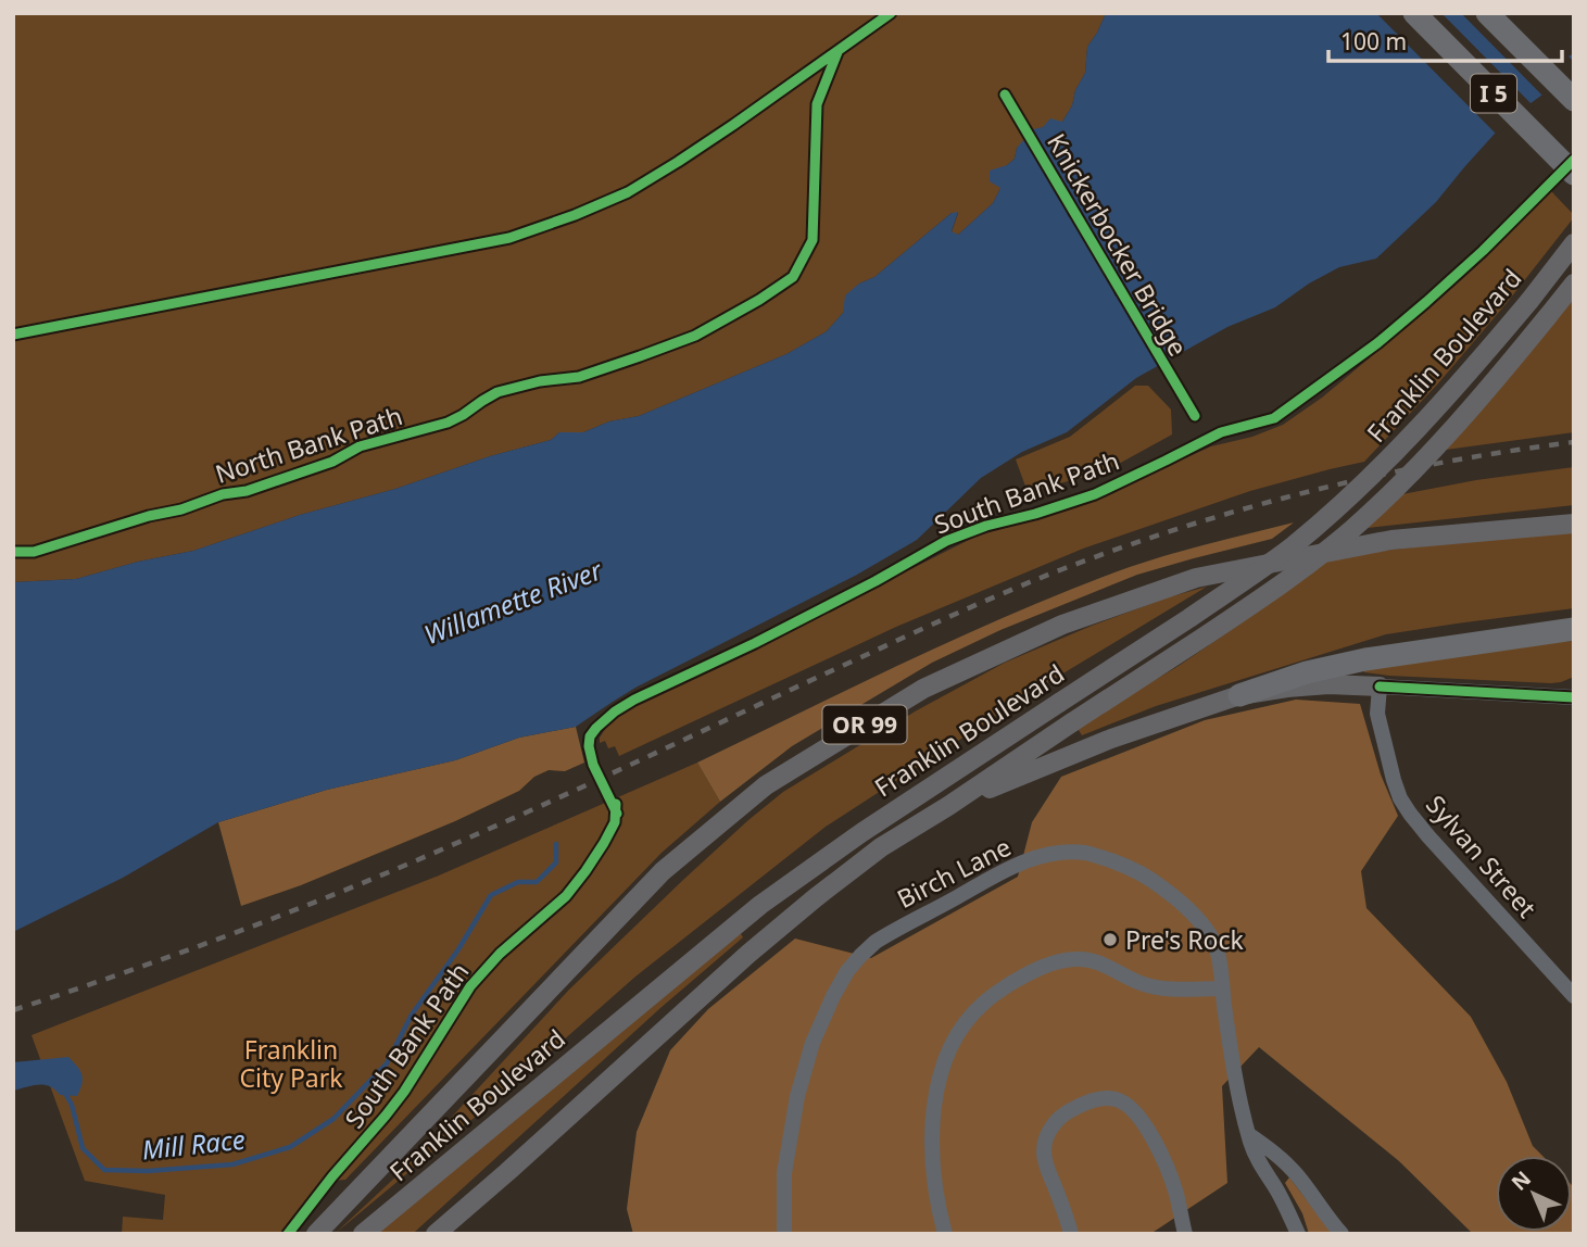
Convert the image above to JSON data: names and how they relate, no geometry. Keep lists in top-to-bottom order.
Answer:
{
  "streets": {
    "highway": ["I 5"],
    "main road": ["Franklin Boulevard", "OR 99"],
    "street": ["Sylvan Street", "Birch Lane"],
    "cycle path": ["Knickerbocker Bridge", "North Bank Path", "South Bank Path"]
  },
  "water": ["Willamette River", "Mill Race"],
  "parks": ["Franklin City Park"],
  "places": ["Pre's Rock"],
  "scale_bar": "100 m",
  "north": "top left"
}
